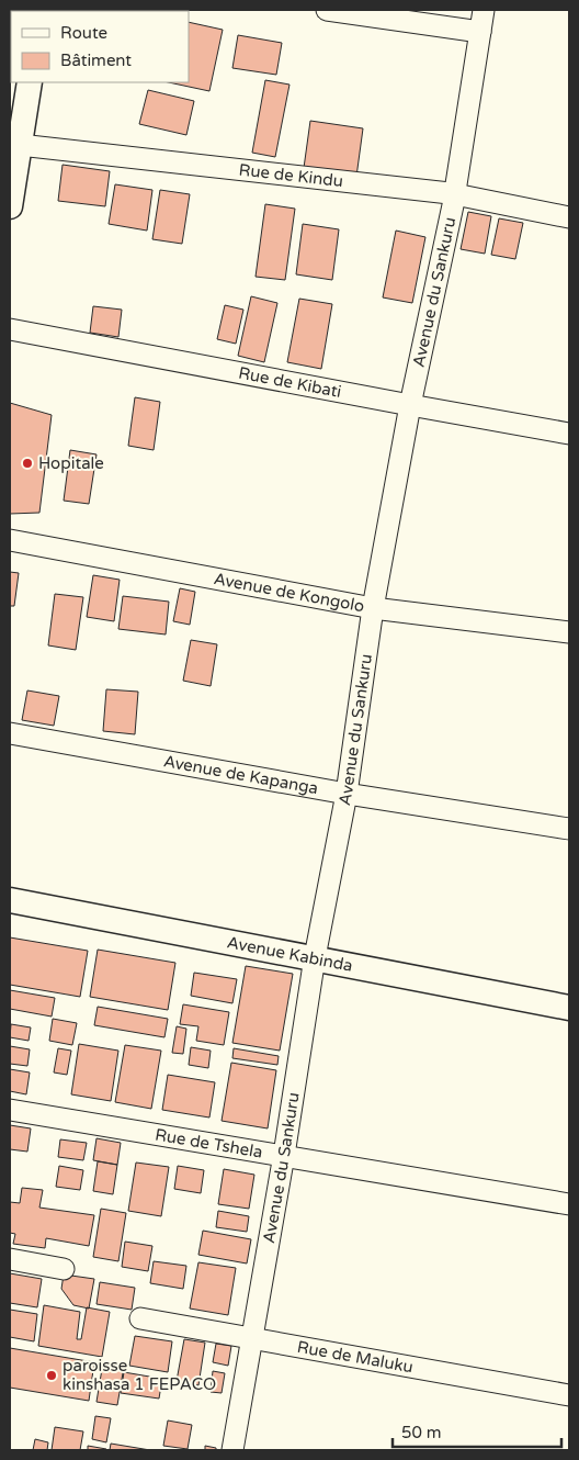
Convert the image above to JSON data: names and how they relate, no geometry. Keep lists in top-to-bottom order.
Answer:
{
  "streets": {
    "street": [
      "Rue de Kindu",
      "Avenue du Sankuru",
      "Rue de Kibati",
      "Avenue de Kongolo",
      "Avenue de Kapanga",
      "Avenue Kabinda",
      "Rue de Tshela",
      "Rue de Maluku"
    ]
  },
  "crossings": [
    ["Rue de Kindu", "Avenue du Sankuru"],
    ["Avenue du Sankuru", "Rue de Kibati"],
    ["Avenue du Sankuru", "Avenue de Kongolo"],
    ["Avenue du Sankuru", "Avenue de Kapanga"],
    ["Avenue du Sankuru", "Avenue Kabinda"],
    ["Avenue du Sankuru", "Rue de Tshela"],
    ["Avenue du Sankuru", "Rue de Maluku"]
  ],
  "places": ["Hopitale", "paroisse kinshasa 1 FEPACO"],
  "legend": ["Route", "Bâtiment"],
  "scale_bar": "50 m"
}
